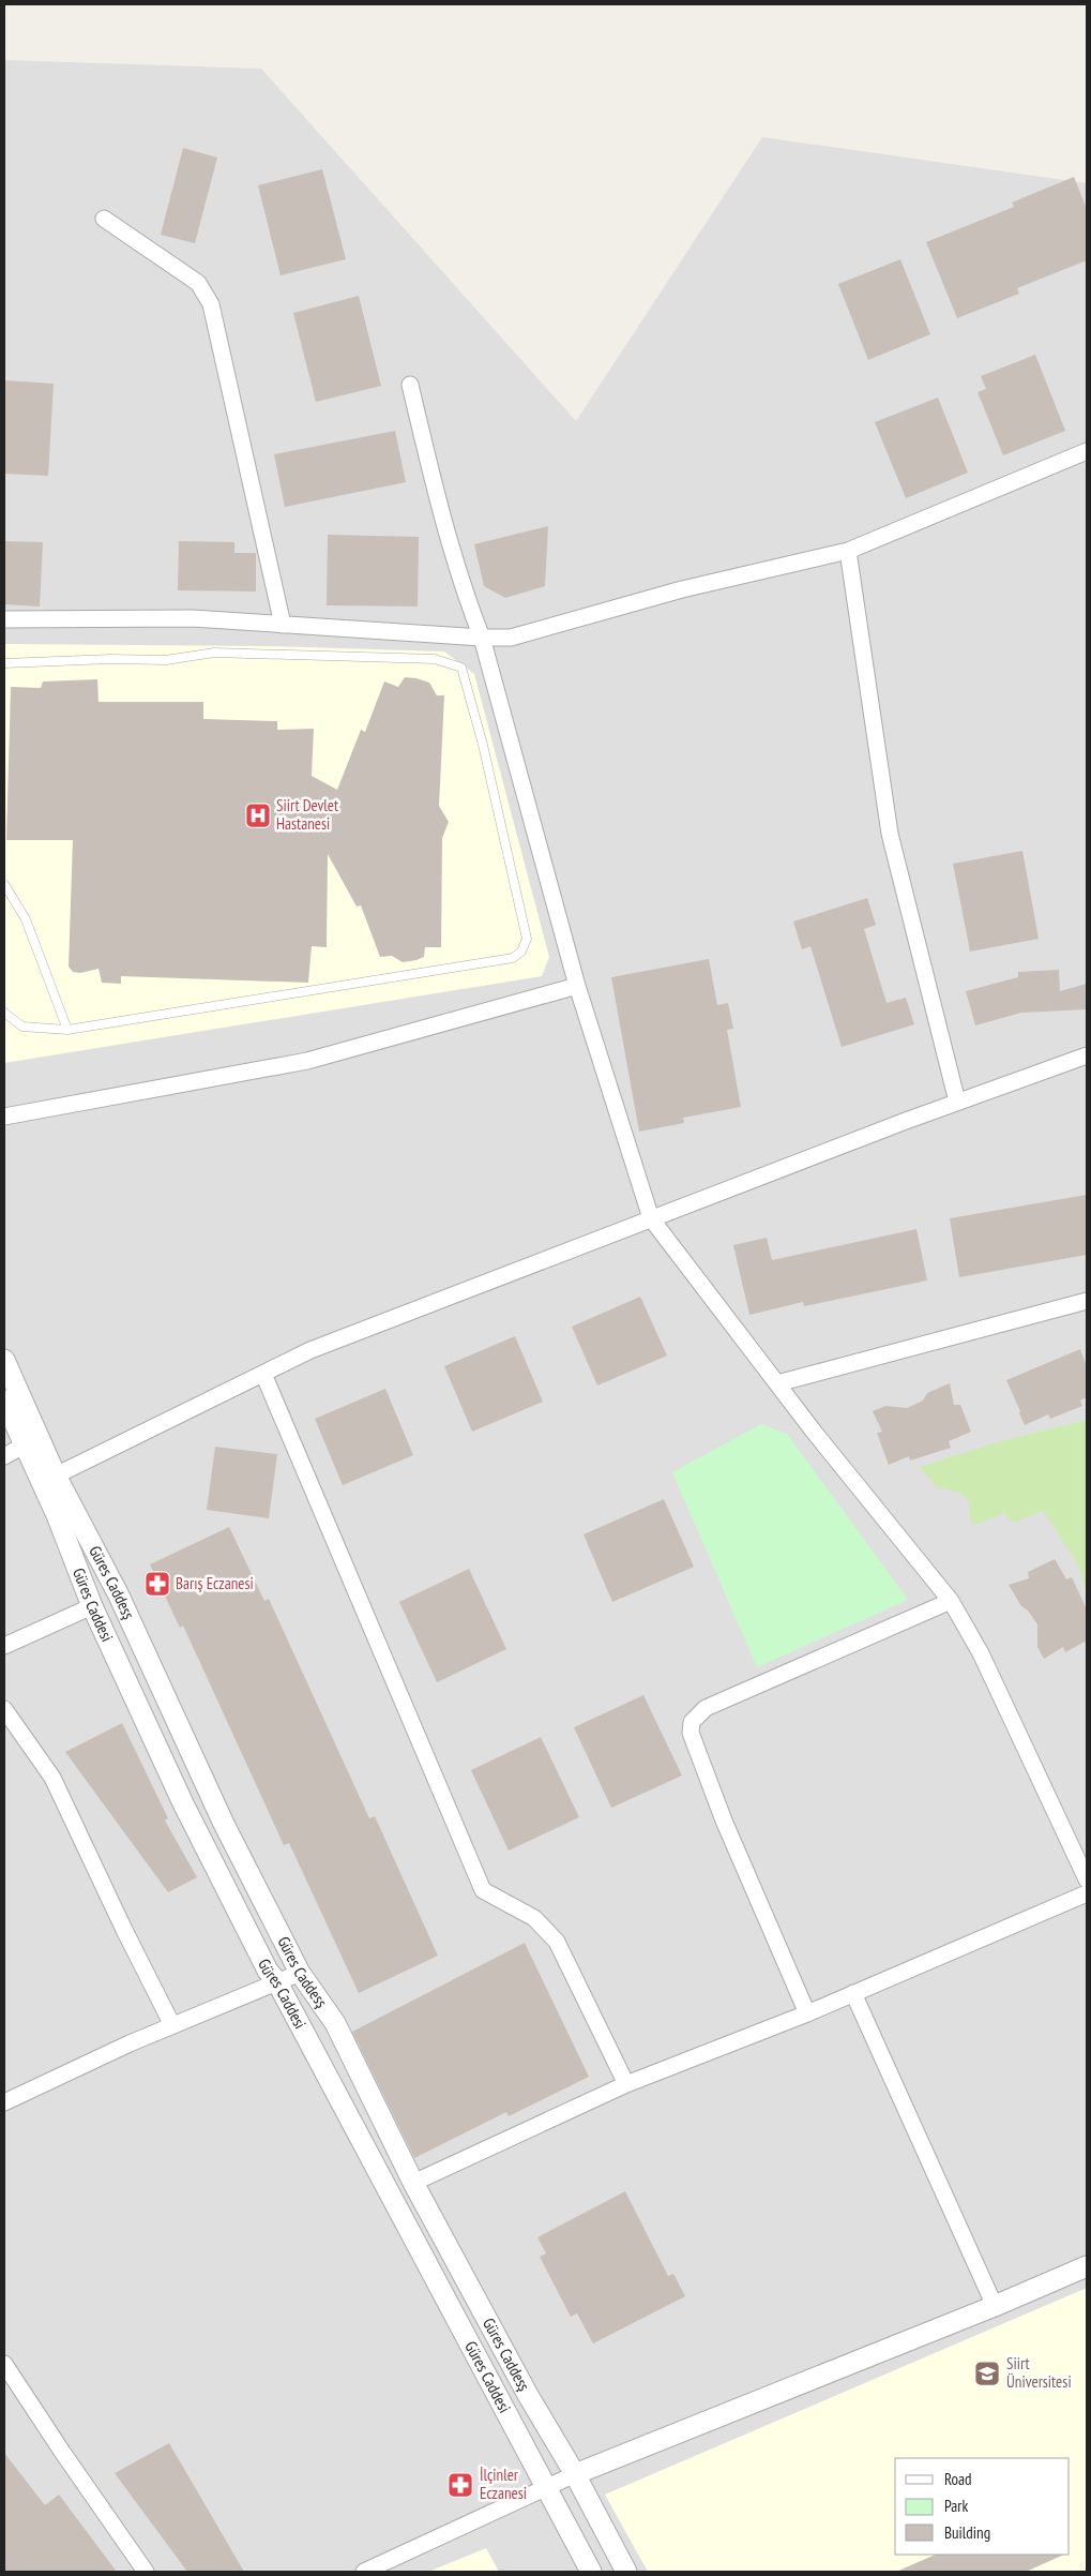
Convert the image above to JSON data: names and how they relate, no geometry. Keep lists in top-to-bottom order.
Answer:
{
  "streets": {
    "street": ["Güres Caddesş", "Güres Caddesi"]
  },
  "crossings": [
    ["Güres Caddesş", "Güres Caddesi"]
  ],
  "places": {
    "hospital": ["Siirt Devlet Hastanesi"],
    "pharmacy": ["Barış Eczanesi", "İlçinler Eczanesi"],
    "school or university": ["Siirt Üniversitesi"]
  },
  "legend": ["Road", "Park", "Building"]
}
